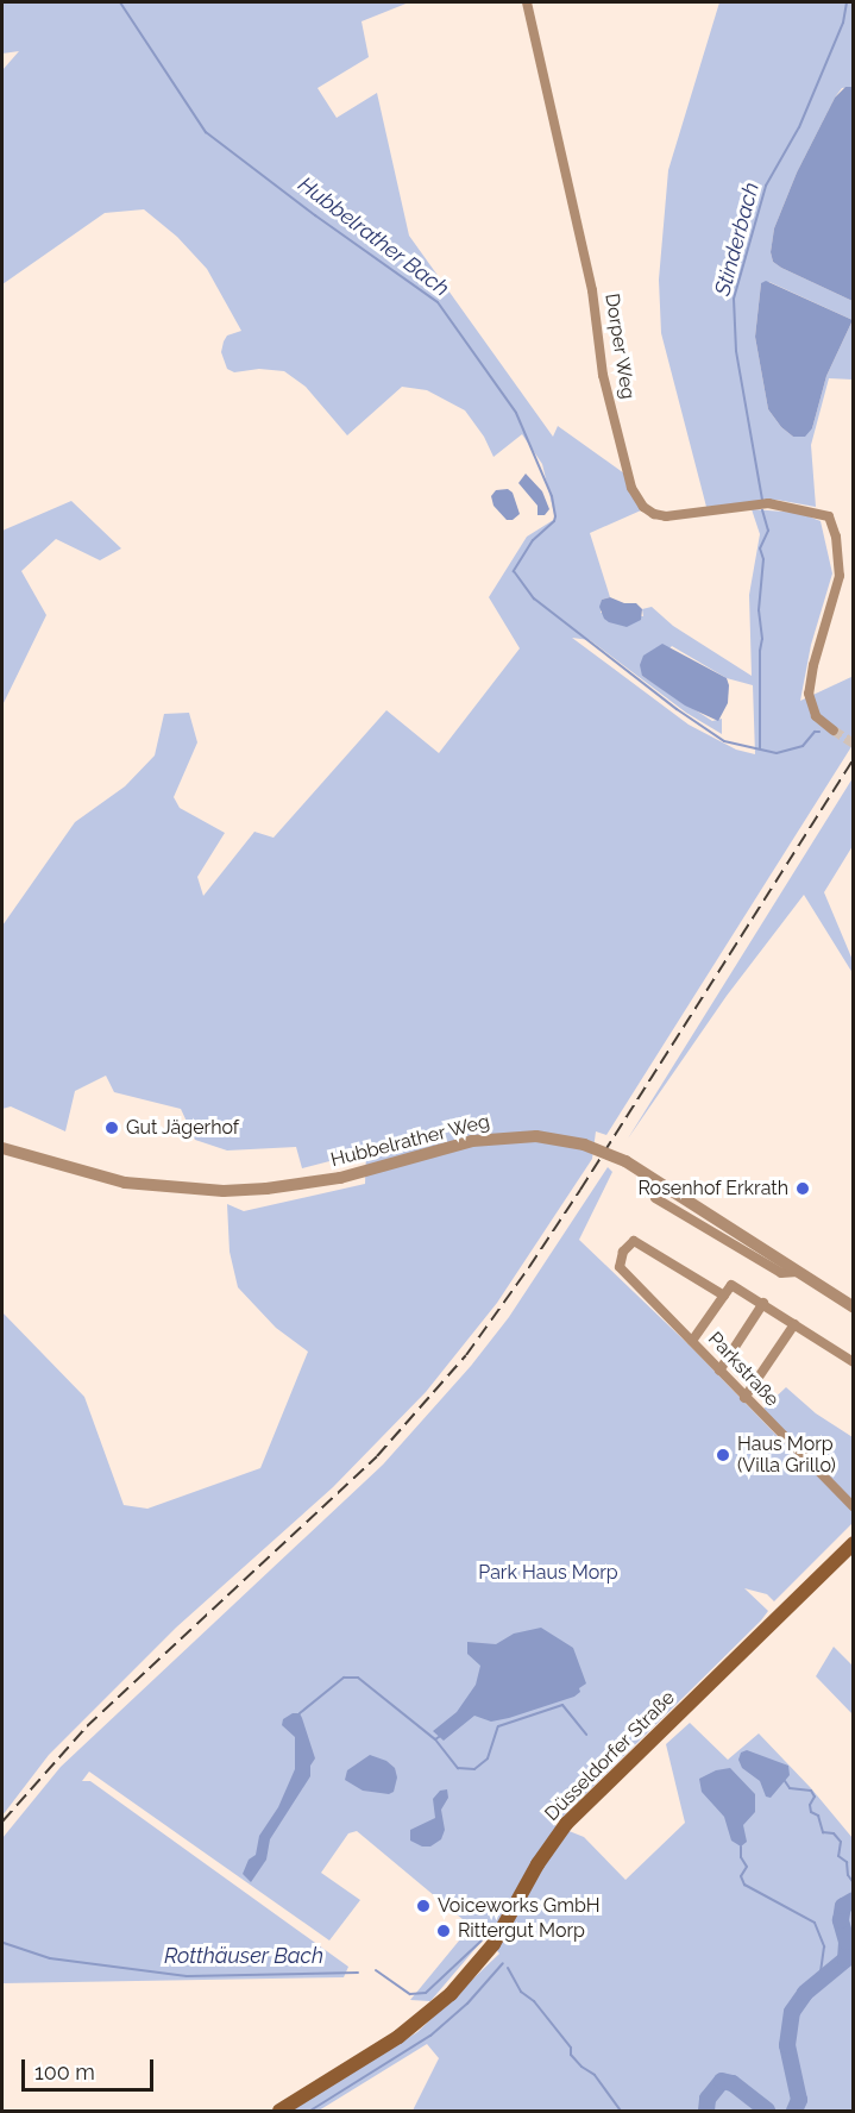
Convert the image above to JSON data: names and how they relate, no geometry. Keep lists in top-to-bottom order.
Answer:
{
  "streets": {
    "main road": ["Düsseldorfer Straße"],
    "street": ["Dorper Weg", "Hubbelrather Weg", "Parkstraße"]
  },
  "water": ["Hubbelrather Bach", "Stinderbach", "Rotthäuser Bach"],
  "parks": ["Park Haus Morp"],
  "places": [
    "Gut Jägerhof",
    "Rosenhof Erkrath",
    "Haus Morp (Villa Grillo)",
    "Voiceworks GmbH",
    "Rittergut Morp"
  ],
  "scale_bar": "100 m"
}
